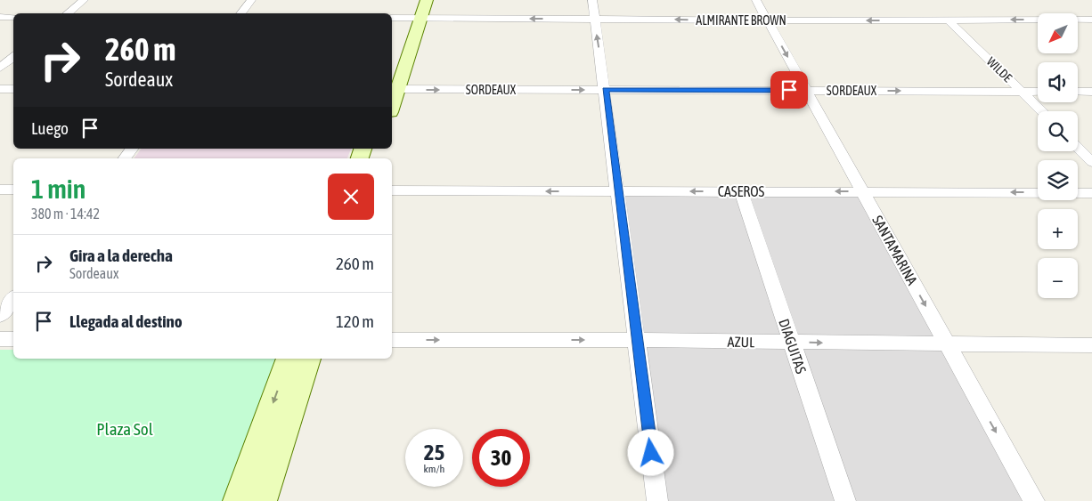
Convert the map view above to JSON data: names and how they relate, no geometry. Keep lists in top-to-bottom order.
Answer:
{
  "streets": {
    "street": [
      "ALMIRANTE BROWN",
      "WILDE",
      "SORDEAUX",
      "CASEROS",
      "SANTAMARINA",
      "AZUL",
      "DIAGUITAS"
    ]
  },
  "crossings": [
    ["ALMIRANTE BROWN", "WILDE"],
    ["ALMIRANTE BROWN", "SANTAMARINA"],
    ["WILDE", "SORDEAUX"],
    ["SORDEAUX", "SANTAMARINA"],
    ["CASEROS", "SANTAMARINA"],
    ["CASEROS", "DIAGUITAS"],
    ["SANTAMARINA", "AZUL"],
    ["AZUL", "DIAGUITAS"]
  ],
  "one_way": [
    "ALMIRANTE BROWN",
    "SORDEAUX",
    "CASEROS",
    "SANTAMARINA",
    "AZUL"
  ],
  "parks": ["Plaza Sol"],
  "north": "bottom left",
  "page": {
    "map_buttons": ["+", "−"],
    "turn": ["260 m", "Sordeaux"],
    "then": "Luego",
    "heading": ["1 min", "380 m · 14:42"],
    "list": [
      {
        "name": "Gira a la derecha",
        "note": "Sordeaux",
        "value": "260 m"
      },
      {
        "name": "Llegada al destino",
        "value": "120 m"
      }
    ],
    "speed": "25 km/h",
    "limit": "30"
  }
}
